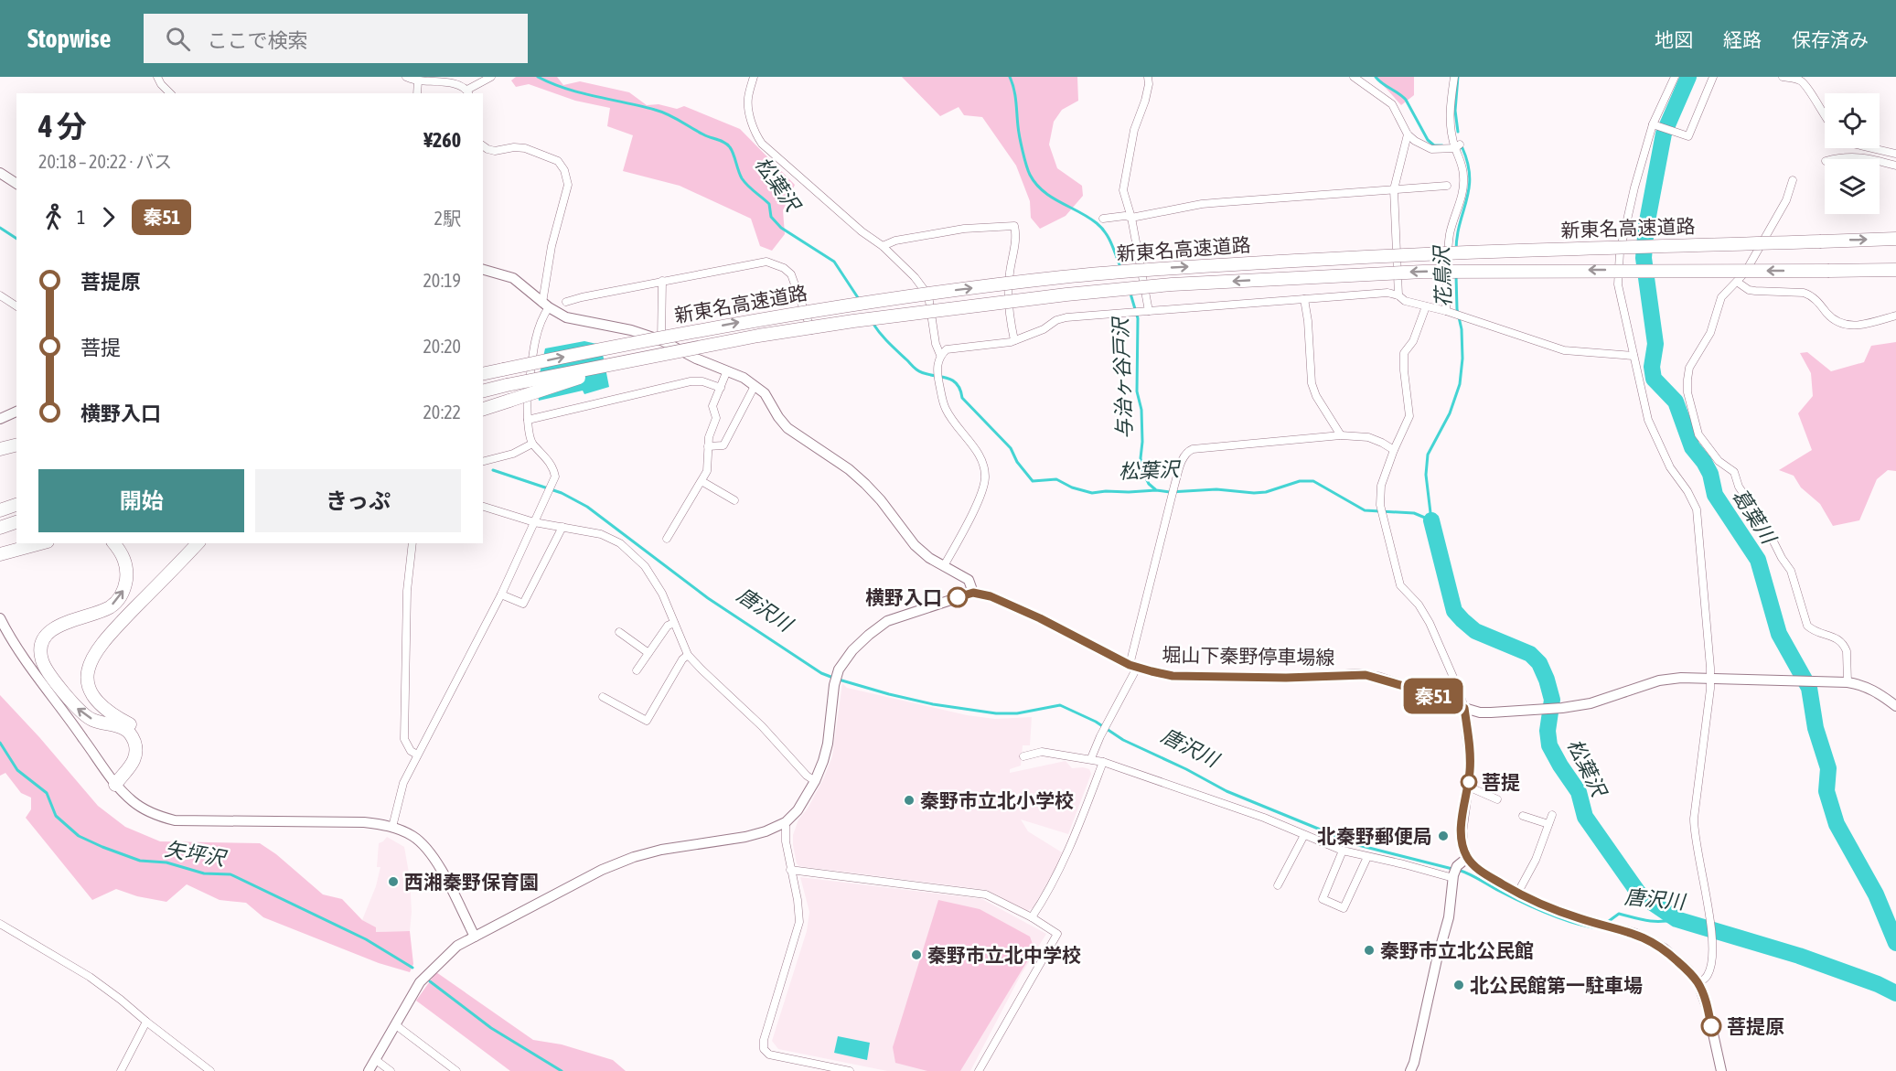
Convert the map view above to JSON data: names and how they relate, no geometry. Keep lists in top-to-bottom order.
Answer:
{
  "streets": {
    "highway": ["新東名高速道路"],
    "street": ["堀山下秦野停車場線"]
  },
  "water": [
    "松葉沢",
    "花鳥沢",
    "与治ヶ谷戸沢",
    "葛葉川",
    "唐沢川",
    "矢坪沢"
  ],
  "places": [
    "横野入口",
    "菩提",
    "秦野市立北小学校",
    "北秦野郵便局",
    "西湘秦野保育園",
    "秦野市立北公民館",
    "秦野市立北中学校",
    "北公民館第一駐車場",
    "菩提原"
  ],
  "lines": ["bus line 秦51"],
  "page": {
    "header": "Stopwise",
    "search": "ここで検索",
    "nav": ["地図", "経路", "保存済み"],
    "on_map": "秦51",
    "heading": ["4 分", "20:18 – 20:22 · バス", "¥260"],
    "legs": ["1", "秦51", "2駅"],
    "list": [
      {
        "name": "菩提原",
        "value": "20:19"
      },
      {
        "name": "菩提",
        "value": "20:20"
      },
      {
        "name": "横野入口",
        "value": "20:22"
      }
    ],
    "buttons": ["開始", "きっぷ"]
  }
}
